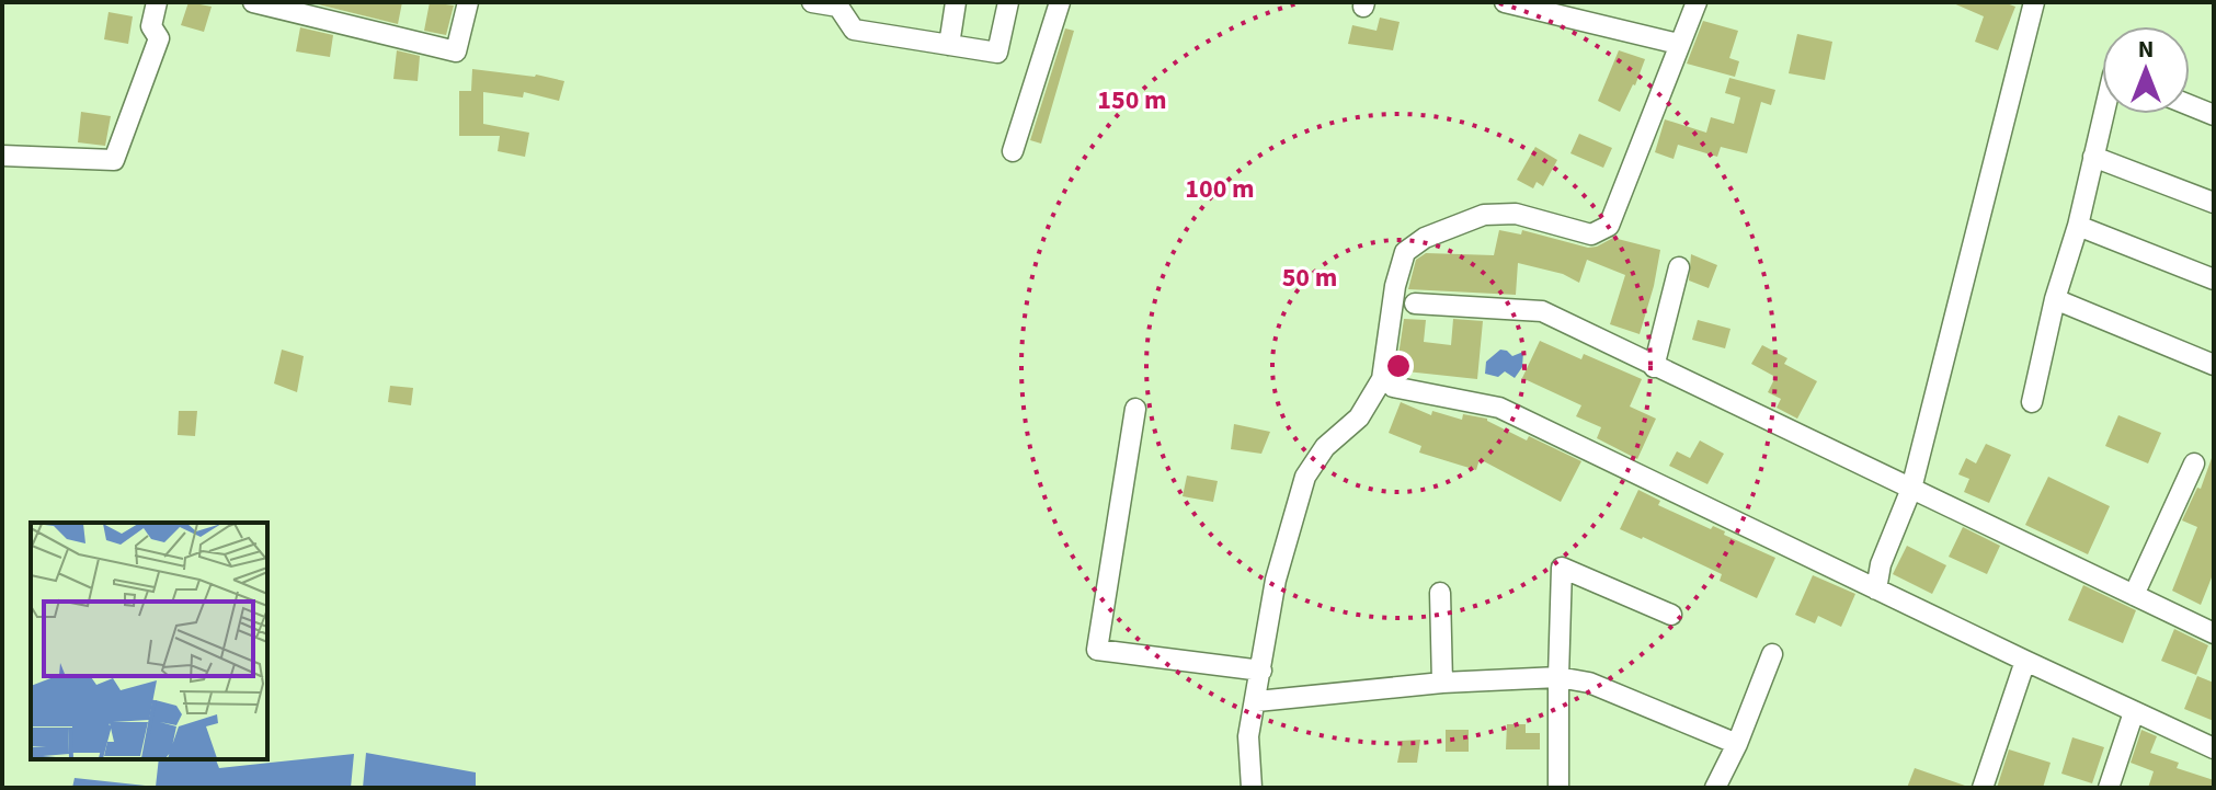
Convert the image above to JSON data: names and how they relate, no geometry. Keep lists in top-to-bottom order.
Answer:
{
  "north": "top",
  "rings": ["150 m", "100 m", "50 m"]
}
